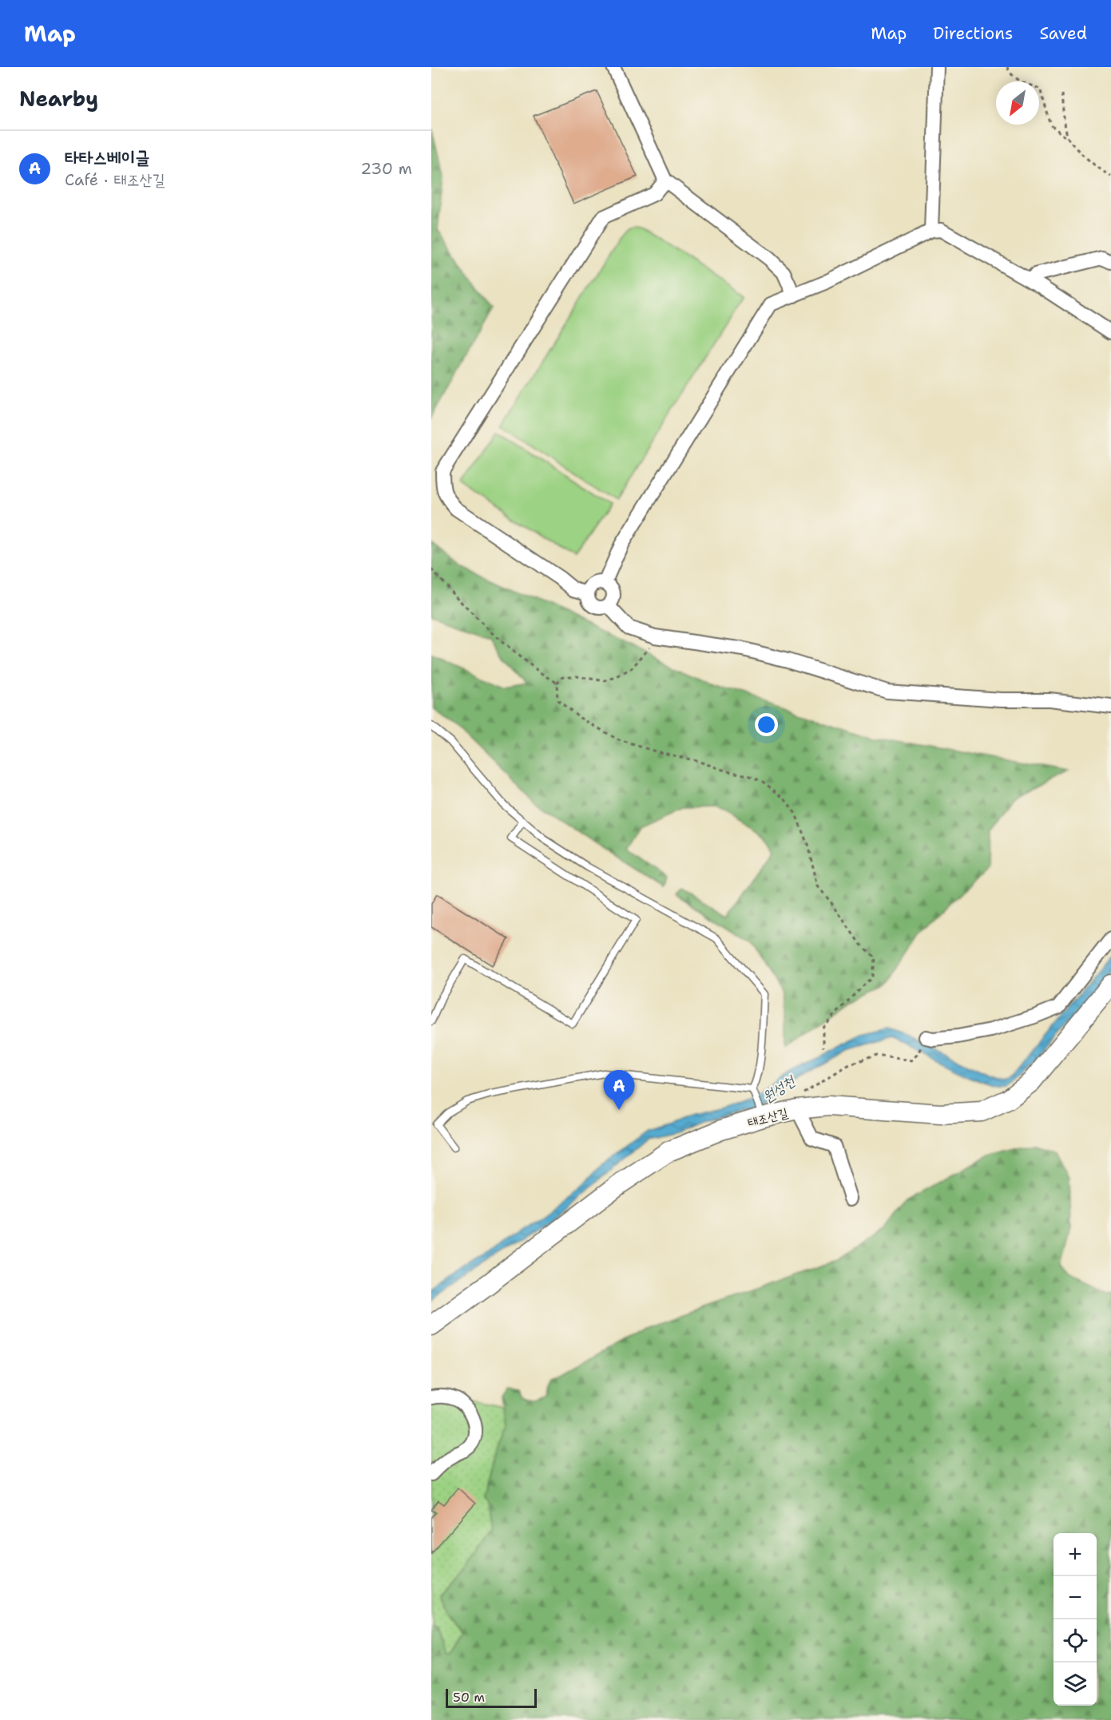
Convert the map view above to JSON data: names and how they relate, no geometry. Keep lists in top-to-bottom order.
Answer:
{
  "streets": {
    "street": ["태조산길"]
  },
  "water": ["원성천"],
  "scale_bar": "50 m",
  "north": "bottom left",
  "page": {
    "header": "Map",
    "nav": ["Map", "Directions", "Saved"],
    "heading": "Nearby",
    "list": [
      {
        "mark": "A",
        "name": "타타스베이글",
        "note": "Café · 태조산길",
        "value": "230 m"
      }
    ],
    "pins": "A",
    "map_buttons": ["+", "−"],
    "scale": "50 m"
  }
}
